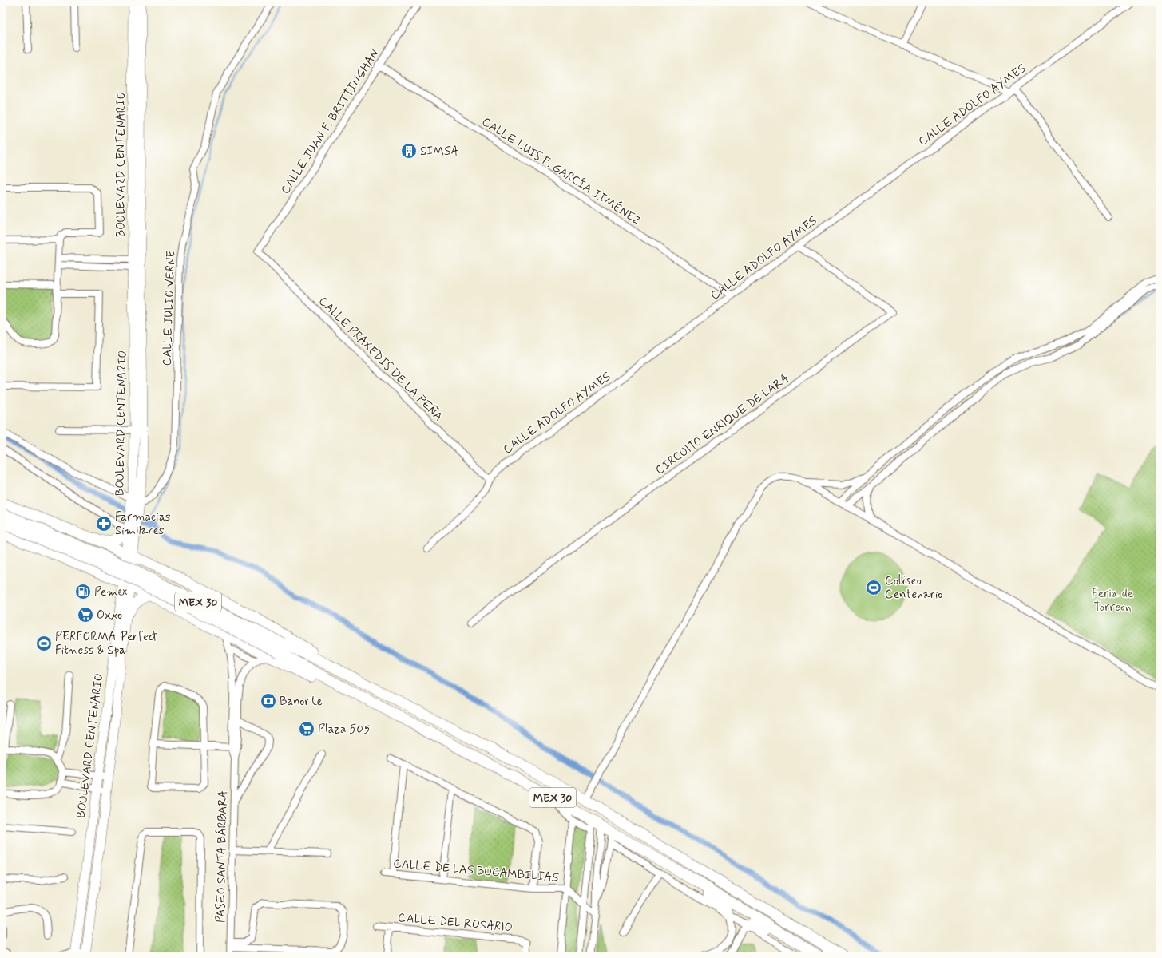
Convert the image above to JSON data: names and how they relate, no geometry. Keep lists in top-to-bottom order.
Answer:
{
  "streets": {
    "main road": ["BOULEVARD CENTENARIO", "MEX 30"],
    "street": [
      "CALLE ADOLFO AYMES",
      "CALLE JUAN F. BRITTINGHAN",
      "CALLE LUIS F. GARCÍA JIMÉNEZ",
      "CALLE JULIO VERNE",
      "CALLE PRAXEDIS DE LA PEÑA",
      "CIRCUITO ENRIQUE DE LARA",
      "PASEO SANTA BÁRBARA",
      "CALLE DE LAS BUGAMBILIAS",
      "CALLE DEL ROSARIO"
    ]
  },
  "crossings": [
    ["CALLE ADOLFO AYMES", "CALLE LUIS F. GARCÍA JIMÉNEZ"],
    ["CALLE ADOLFO AYMES", "CALLE PRAXEDIS DE LA PEÑA"],
    ["CALLE ADOLFO AYMES", "CIRCUITO ENRIQUE DE LARA"],
    ["CALLE JUAN F. BRITTINGHAN", "CALLE LUIS F. GARCÍA JIMÉNEZ"],
    ["CALLE JUAN F. BRITTINGHAN", "CALLE PRAXEDIS DE LA PEÑA"],
    ["BOULEVARD CENTENARIO", "CALLE JULIO VERNE"]
  ],
  "parks": ["Feria de Torreon"],
  "places": {
    "building": ["SIMSA"],
    "pharmacy": ["Farmacias Similares"],
    "sports": ["Coliseo Centenario", "PERFORMA Perfect Fitness & Spa"],
    "fuel station": ["Pemex"],
    "supermarket": ["Oxxo", "Plaza 505"],
    "bank": ["Banorte"]
  }
}
